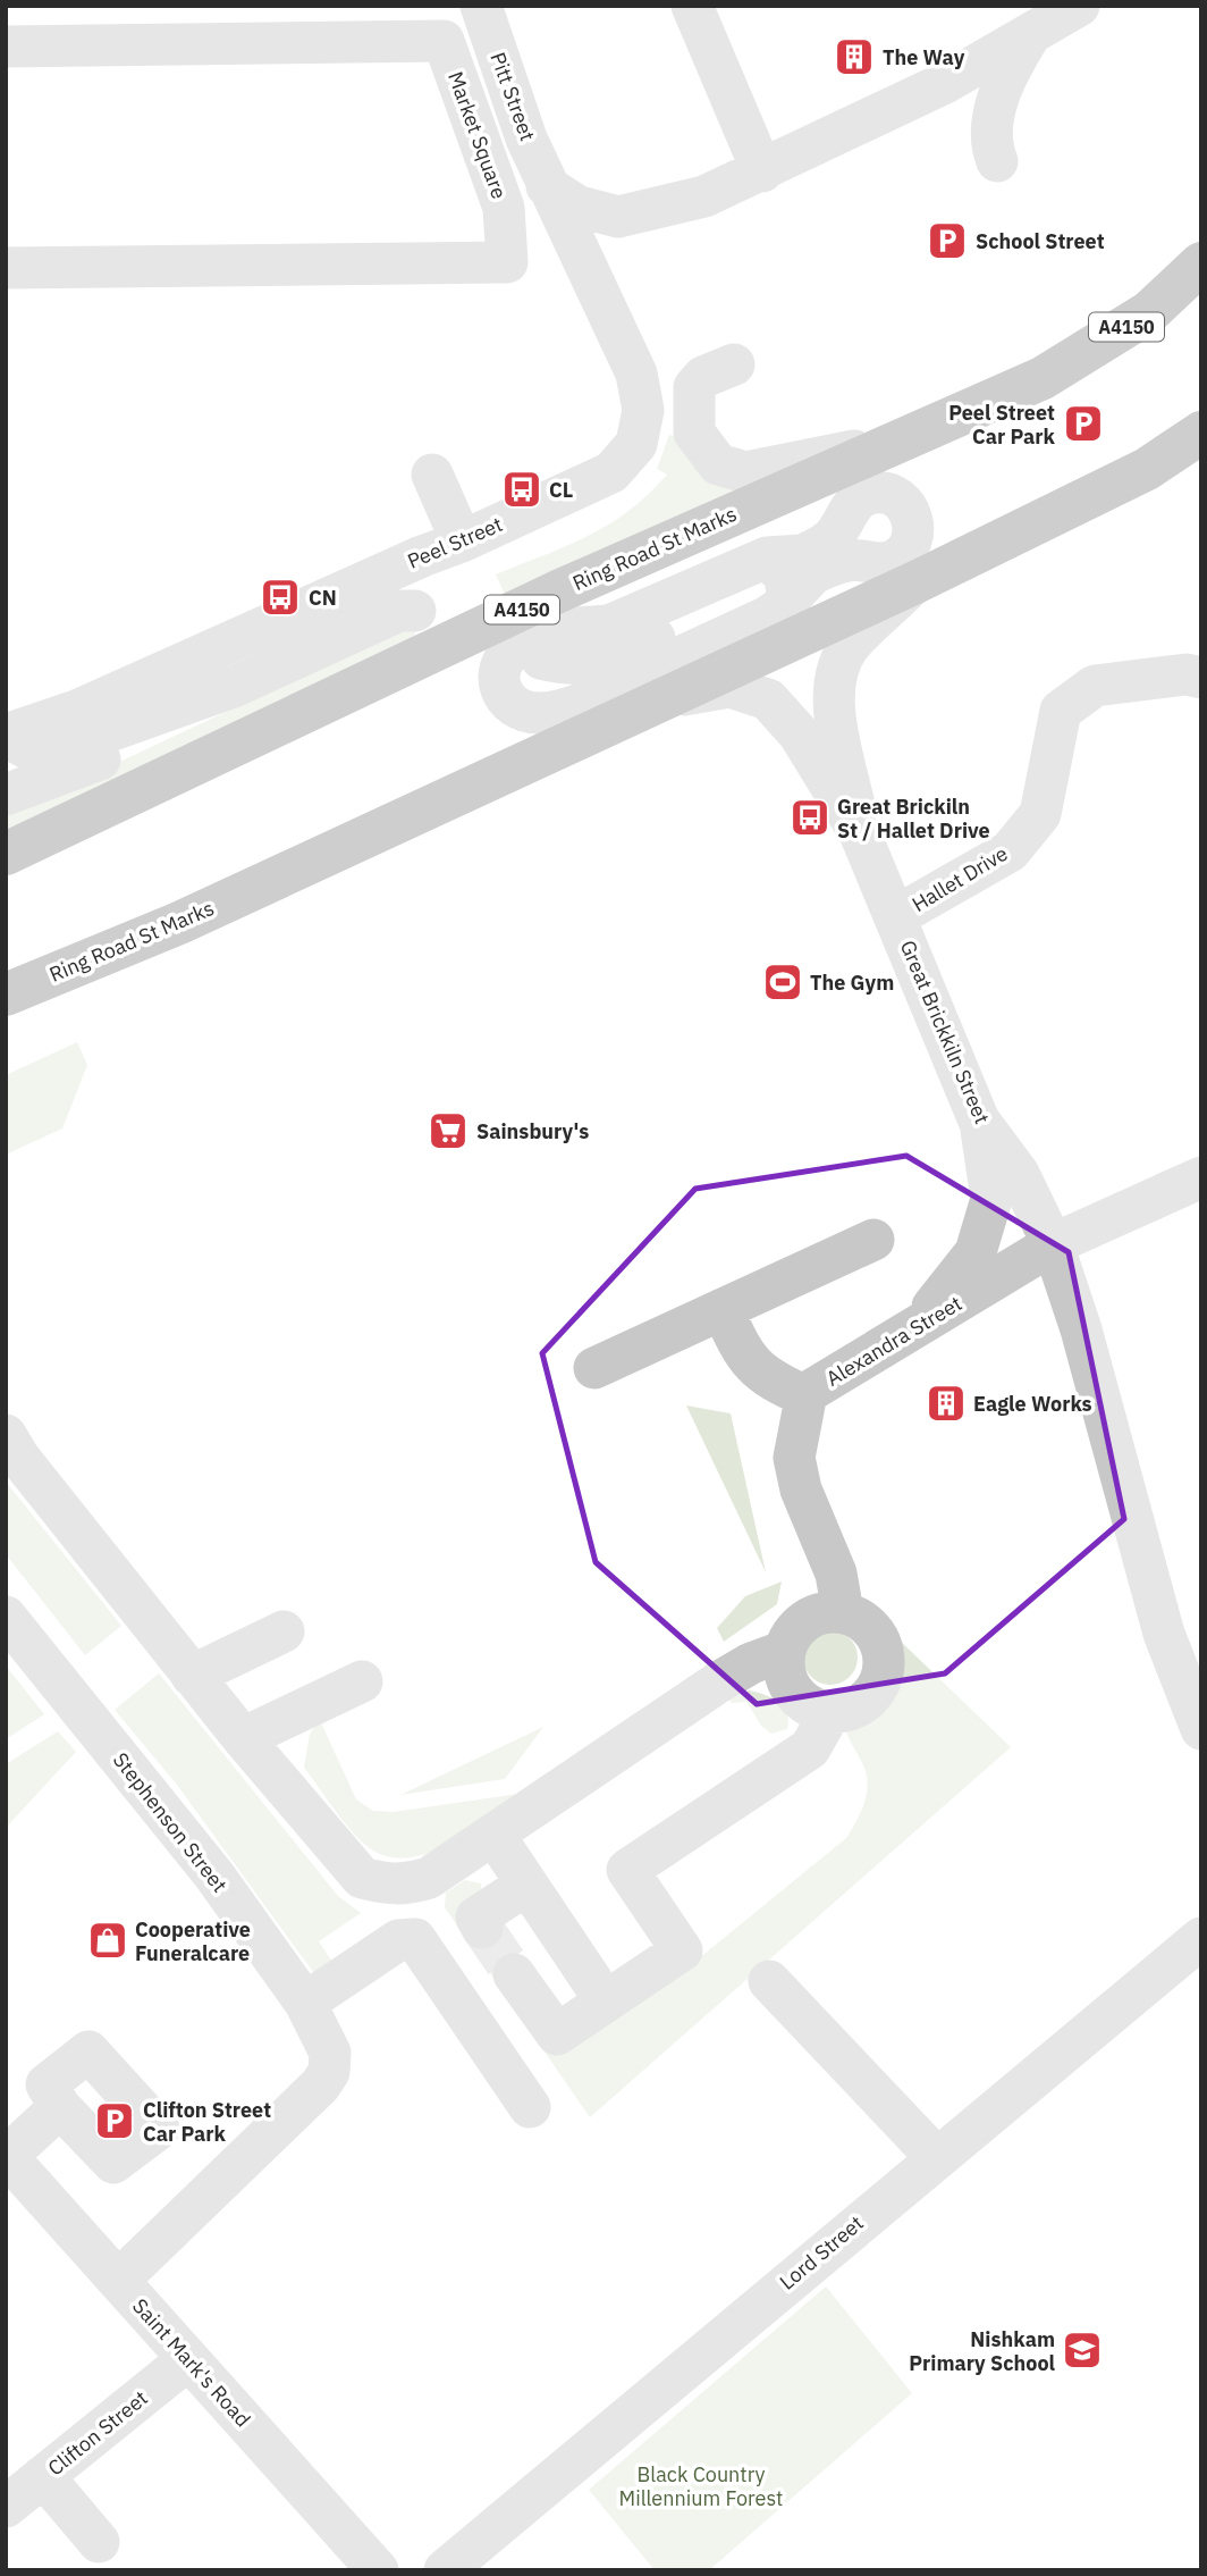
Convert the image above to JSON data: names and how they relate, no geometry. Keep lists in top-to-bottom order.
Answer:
{
  "streets": {
    "highway": ["A4150", "Ring Road St Marks"],
    "street": [
      "Pitt Street",
      "Market Square",
      "Peel Street",
      "Hallet Drive",
      "Great Brickkiln Street",
      "Alexandra Street",
      "Stephenson Street",
      "Lord Street",
      "Saint Mark's Road",
      "Clifton Street"
    ]
  },
  "crossings": [
    ["Pitt Street", "Peel Street"],
    ["Ring Road St Marks", "Great Brickkiln Street"],
    ["Hallet Drive", "Great Brickkiln Street"],
    ["Great Brickkiln Street", "Alexandra Street"],
    ["Stephenson Street", "Saint Mark's Road"],
    ["Saint Mark's Road", "Clifton Street"]
  ],
  "parks": ["Black Country Millennium Forest"],
  "places": {
    "building": ["The Way", "Eagle Works"],
    "parking": ["School Street", "Peel Street Car Park", "Clifton Street Car Park"],
    "bus stop": ["CL", "CN", "Great Brickiln St / Hallet Drive"],
    "sports": ["The Gym"],
    "supermarket": ["Sainsbury's"],
    "shop": ["Cooperative Funeralcare"],
    "school or university": ["Nishkam Primary School"]
  }
}
